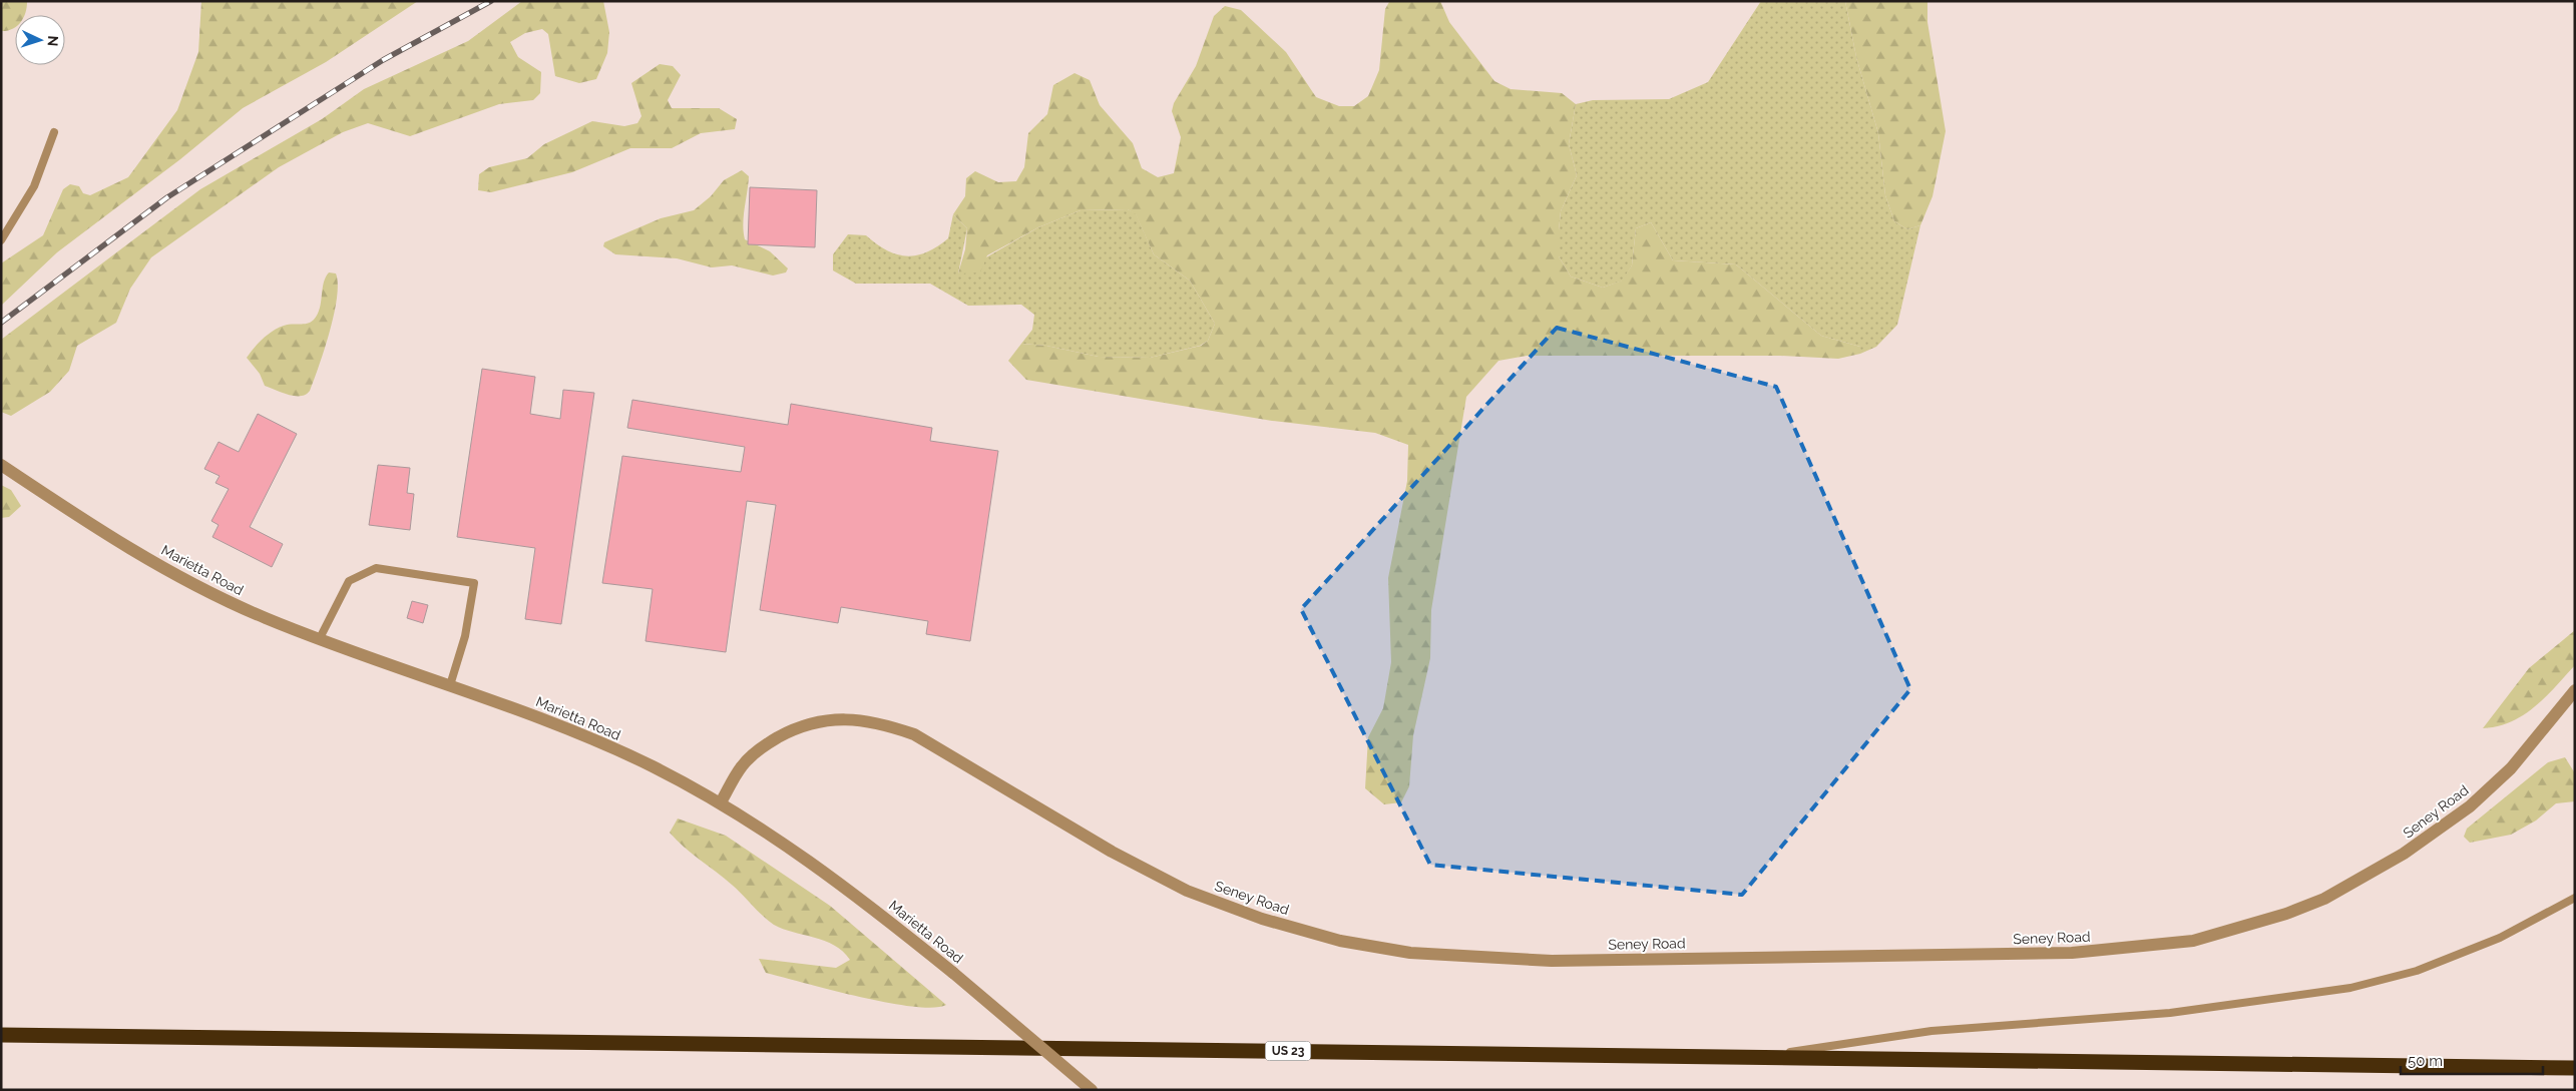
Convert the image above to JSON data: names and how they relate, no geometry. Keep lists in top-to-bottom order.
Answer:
{
  "streets": {
    "highway": ["US 23"],
    "street": ["Marietta Road", "Seney Road"]
  },
  "crossings": [
    ["Marietta Road", "Seney Road"]
  ],
  "scale_bar": "50 m",
  "north": "right"
}
